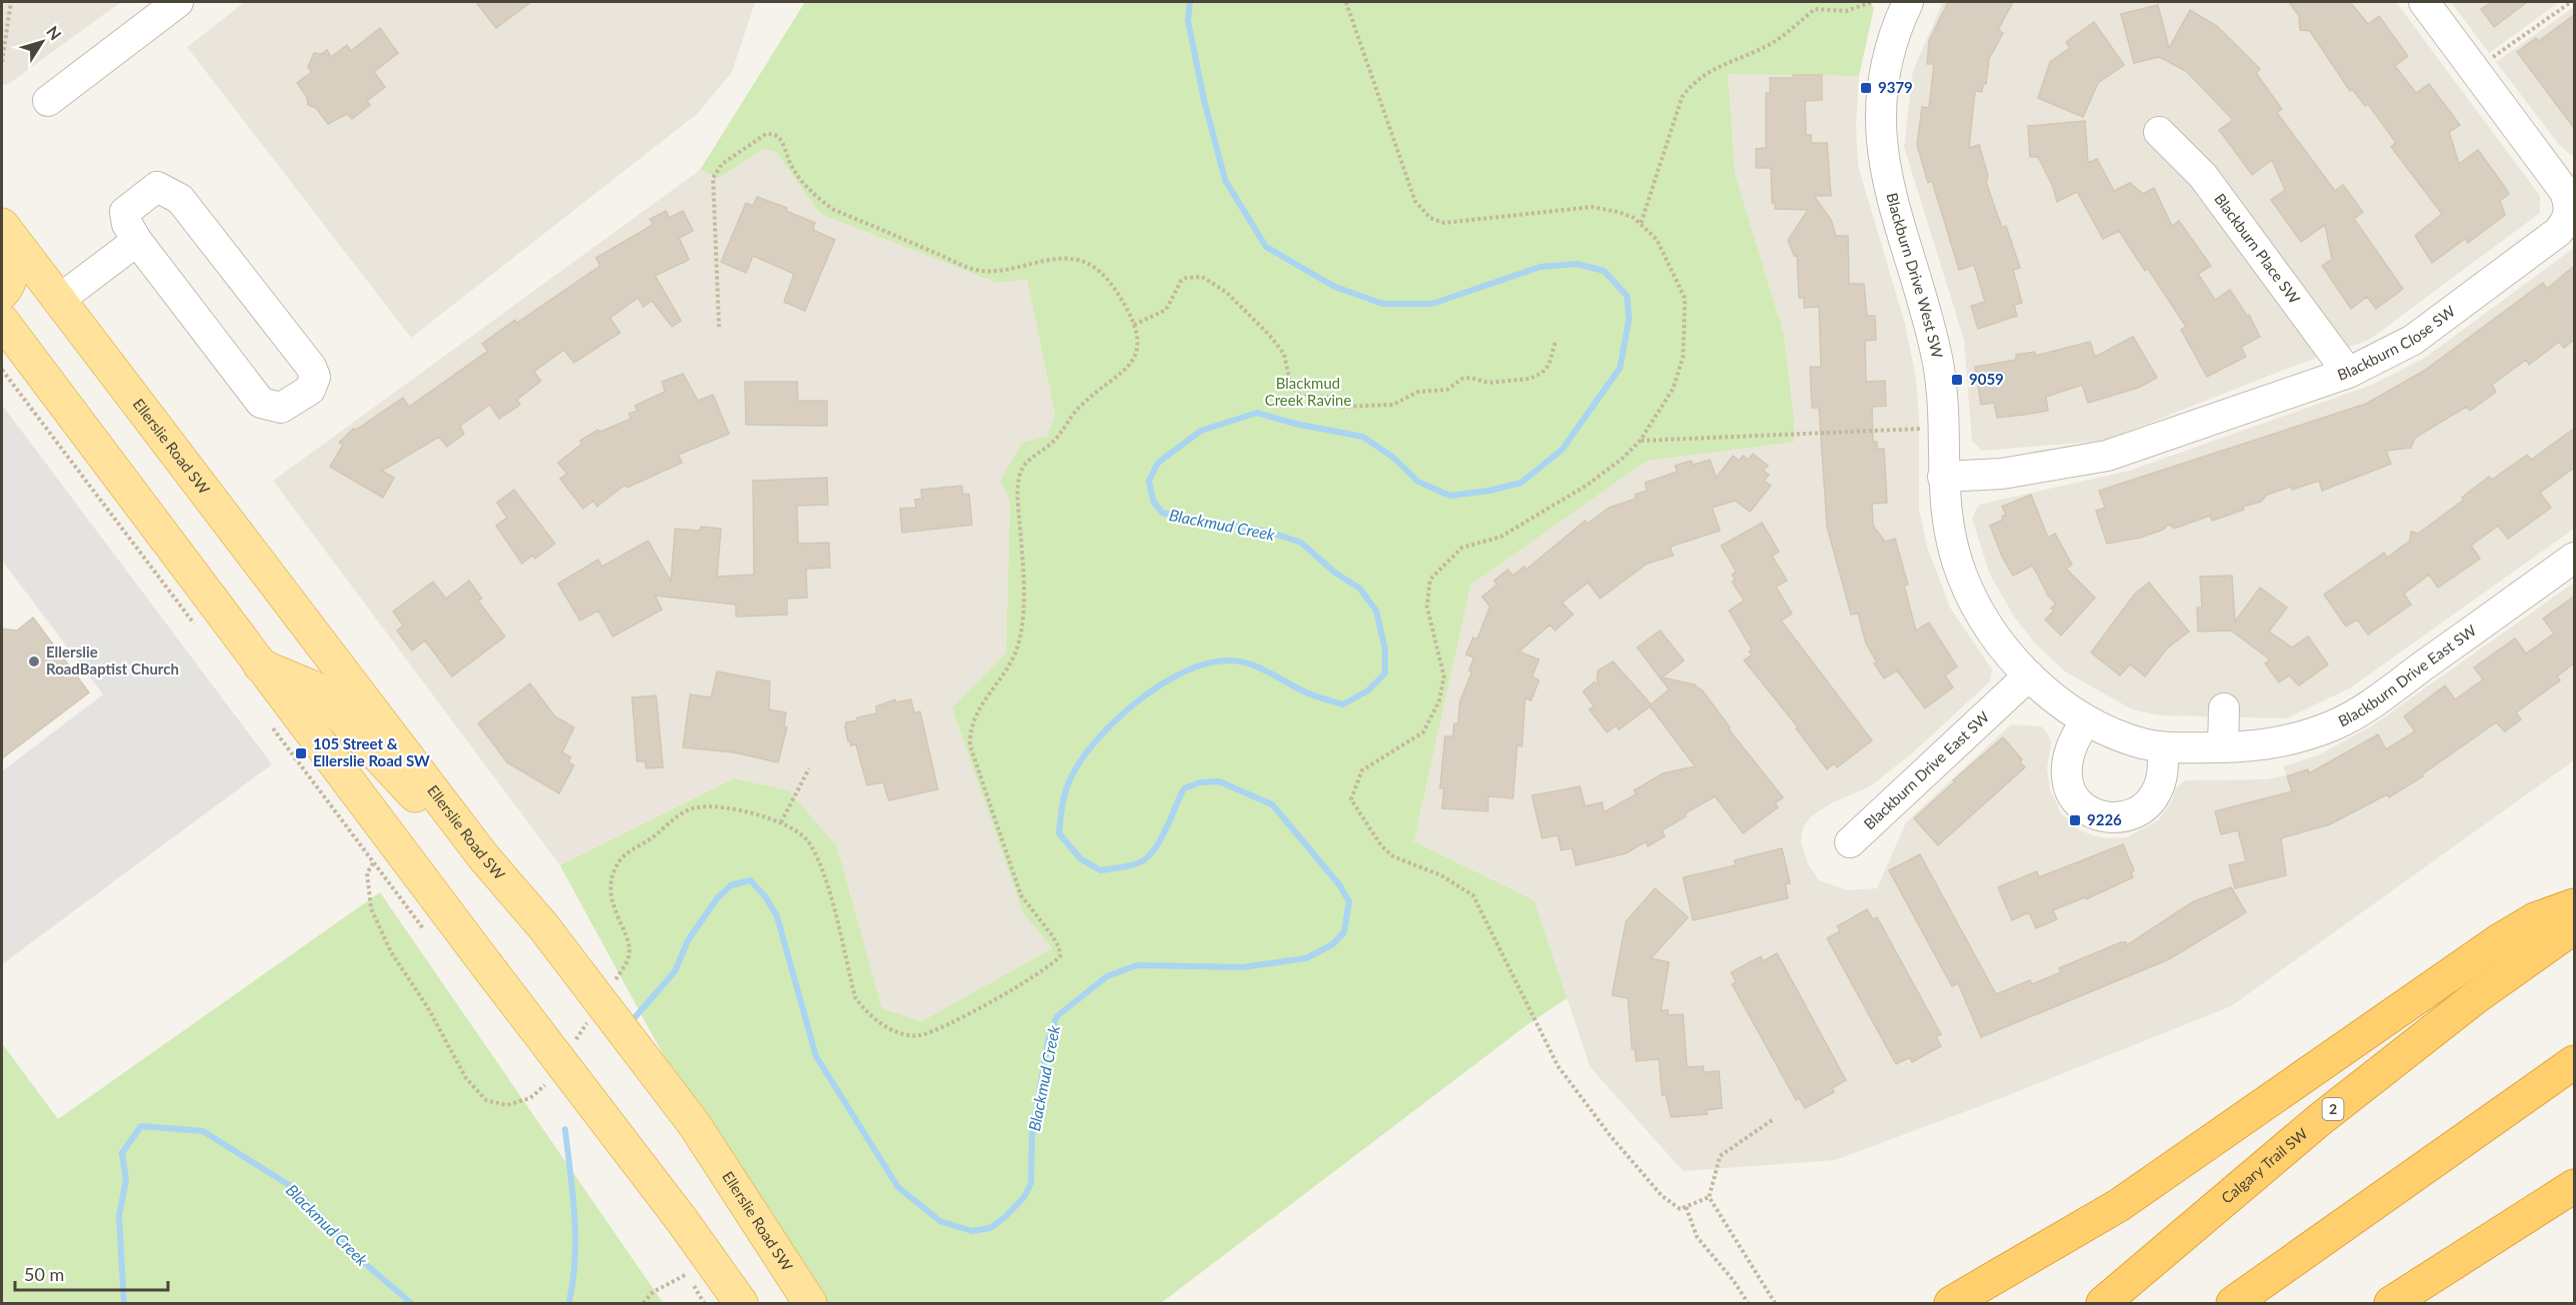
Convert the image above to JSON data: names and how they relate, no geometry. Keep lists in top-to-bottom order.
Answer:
{
  "streets": {
    "highway": ["2", "Calgary Trail SW"],
    "main road": ["Ellerslie Road SW"],
    "street": [
      "Blackburn Place SW",
      "Blackburn Drive West SW",
      "Blackburn Close SW",
      "Blackburn Drive East SW"
    ]
  },
  "crossings": [
    ["Blackburn Place SW", "Blackburn Close SW"],
    ["Blackburn Drive West SW", "Blackburn Close SW"],
    ["Blackburn Drive West SW", "Blackburn Drive East SW"]
  ],
  "water": ["Blackmud Creek"],
  "parks": ["Blackmud Creek Ravine"],
  "places": {
    "transit": [
      "9379",
      "9059",
      "105 Street & Ellerslie Road SW",
      "9226"
    ],
    "other": ["Ellerslie RoadBaptist Church"]
  },
  "scale_bar": "50 m",
  "north": "top right"
}
